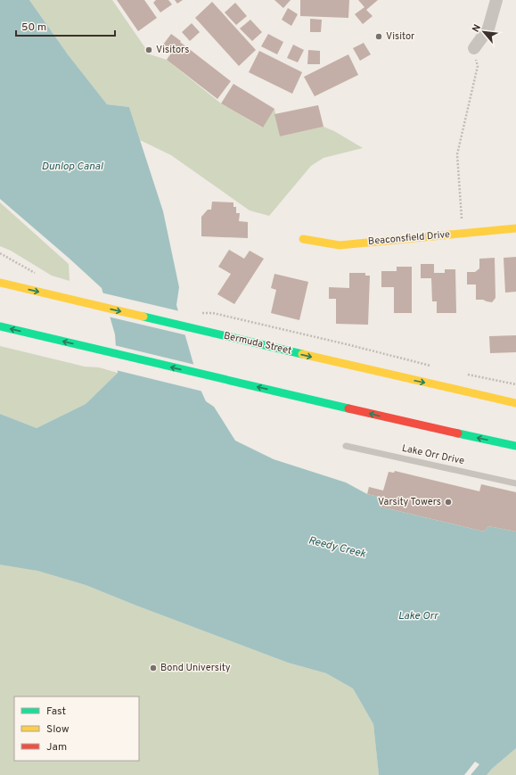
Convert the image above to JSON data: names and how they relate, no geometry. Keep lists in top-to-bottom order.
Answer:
{
  "streets": {
    "main road": ["Beaconsfield Drive", "Bermuda Street"],
    "lane": ["Lake Orr Drive"]
  },
  "water": ["Dunlop Canal", "Reedy Creek", "Lake Orr"],
  "places": [
    "Visitor",
    "Visitors",
    "Varsity Towers",
    "Bond University"
  ],
  "legend": ["Fast", "Slow", "Jam"],
  "scale_bar": "50 m",
  "north": "top left"
}
